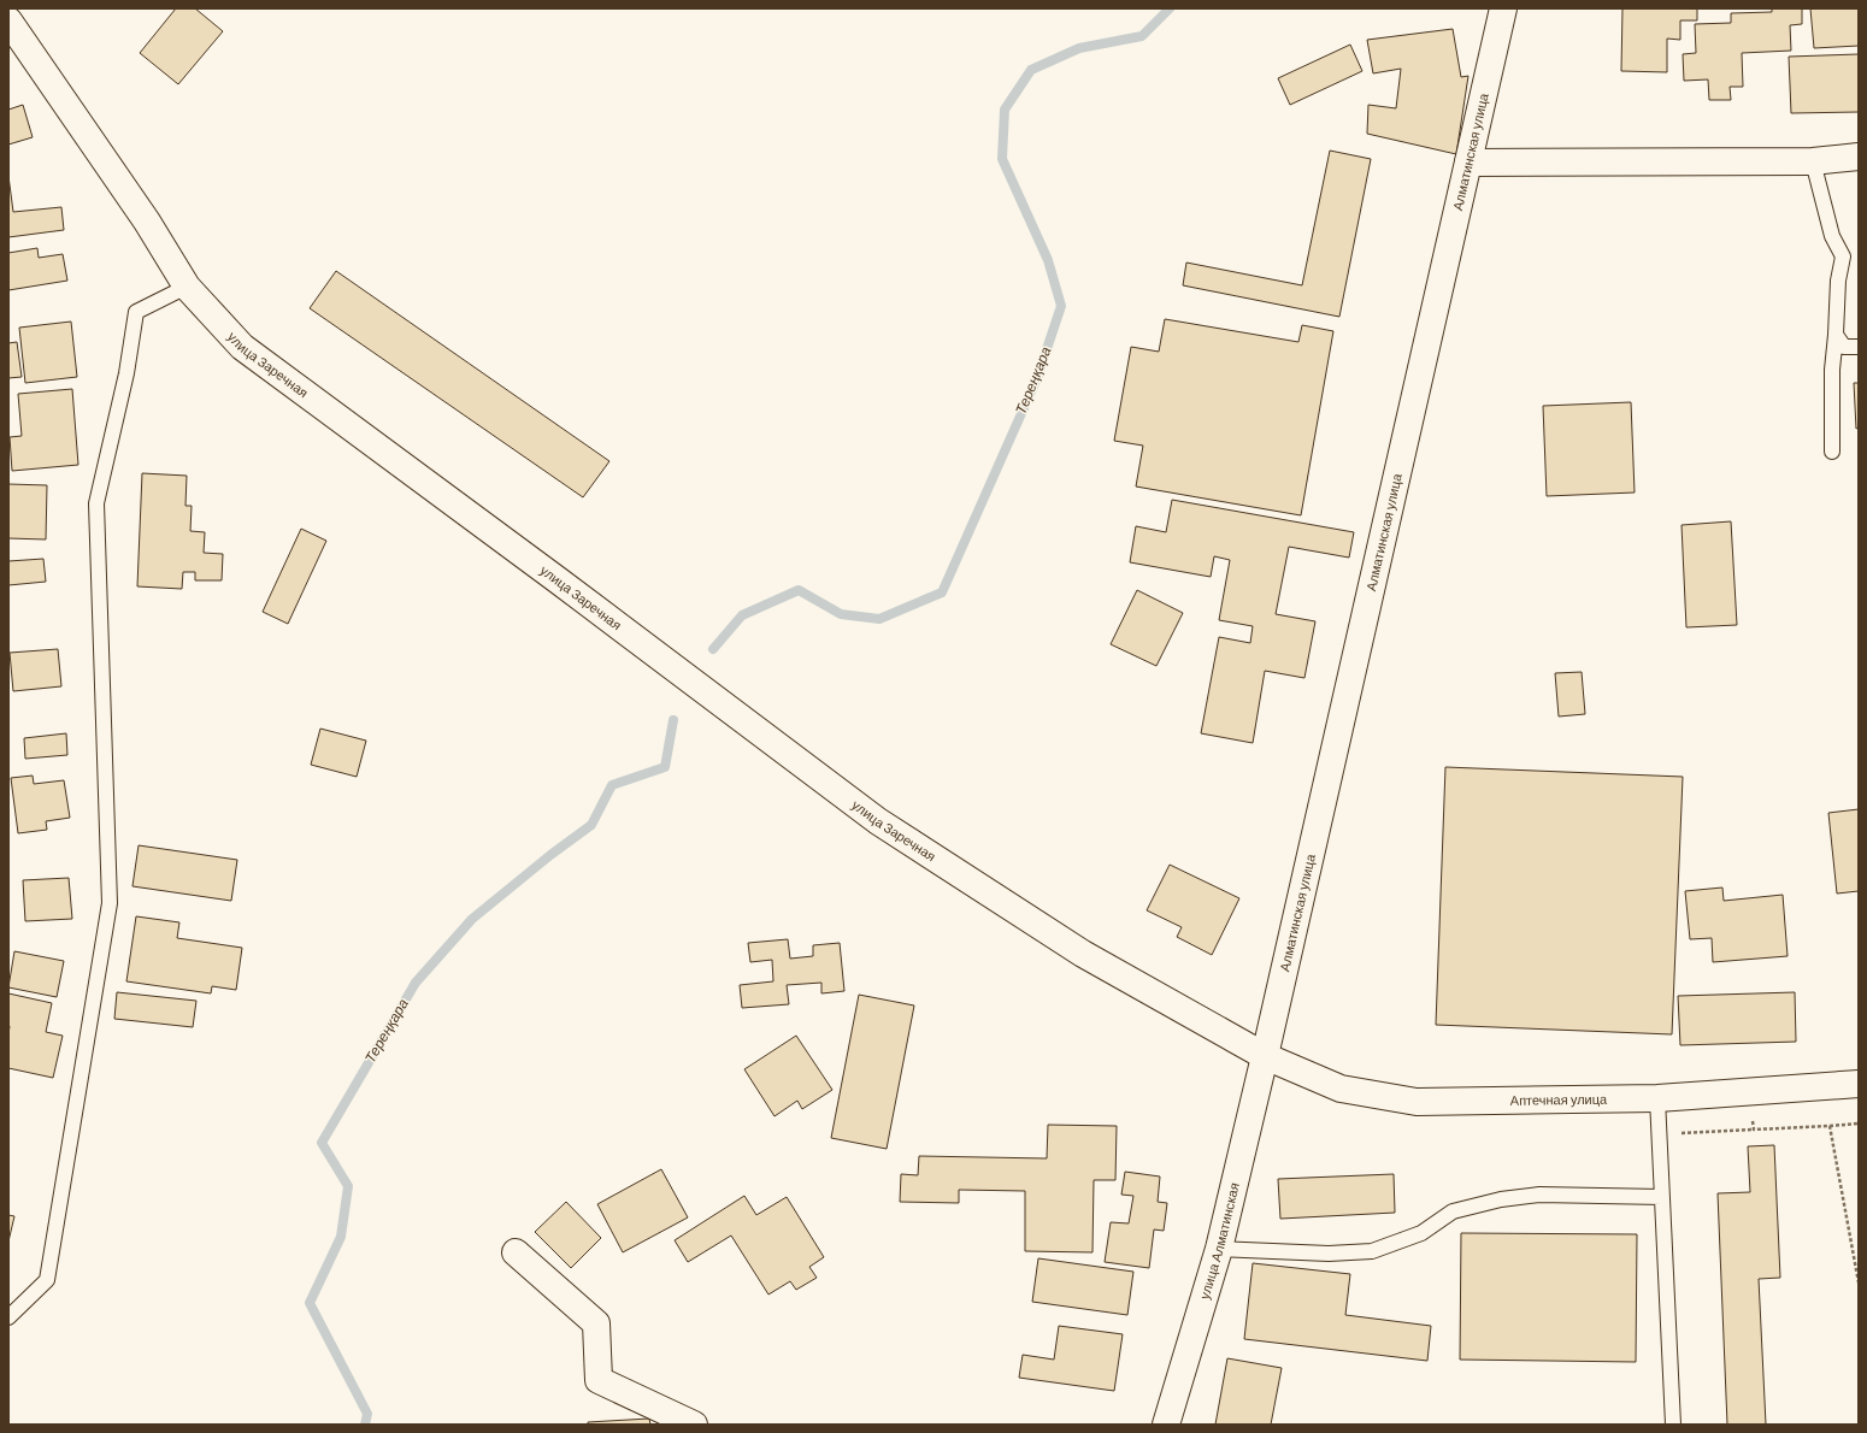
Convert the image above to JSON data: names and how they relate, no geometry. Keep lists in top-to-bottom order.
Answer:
{
  "streets": {
    "street": [
      "Алматинская улица",
      "улица Заречная",
      "Аптечная улица",
      "улица Алматинская"
    ]
  },
  "crossings": [
    ["Алматинская улица", "улица Заречная"],
    ["Алматинская улица", "Аптечная улица"],
    ["Алматинская улица", "улица Алматинская"],
    ["улица Заречная", "Аптечная улица"],
    ["улица Заречная", "улица Алматинская"],
    ["Аптечная улица", "улица Алматинская"]
  ],
  "water": ["Тереңқара"]
}
